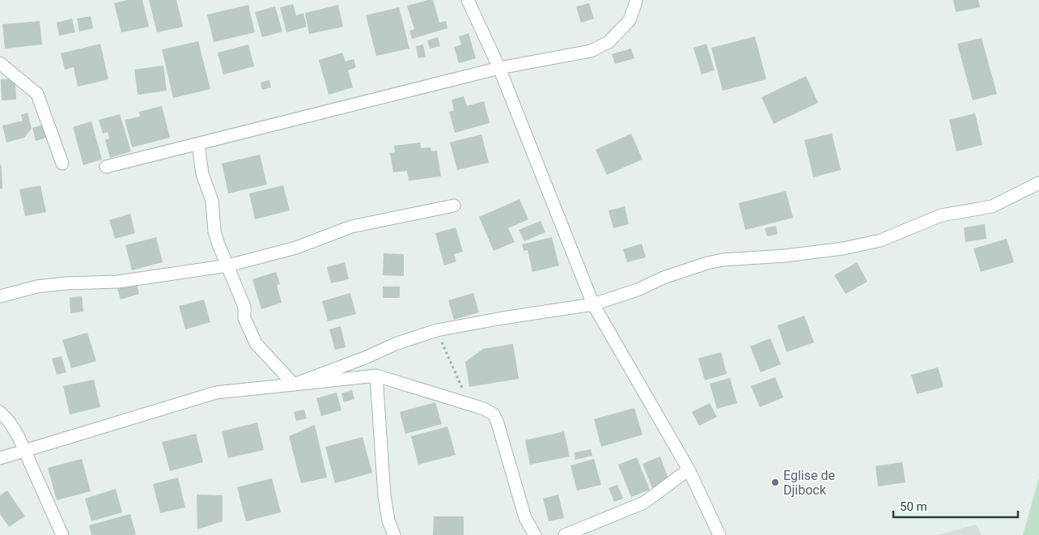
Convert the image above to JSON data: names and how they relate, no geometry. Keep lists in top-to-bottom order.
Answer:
{
  "places": ["Eglise de Djibock"],
  "scale_bar": "50 m"
}
